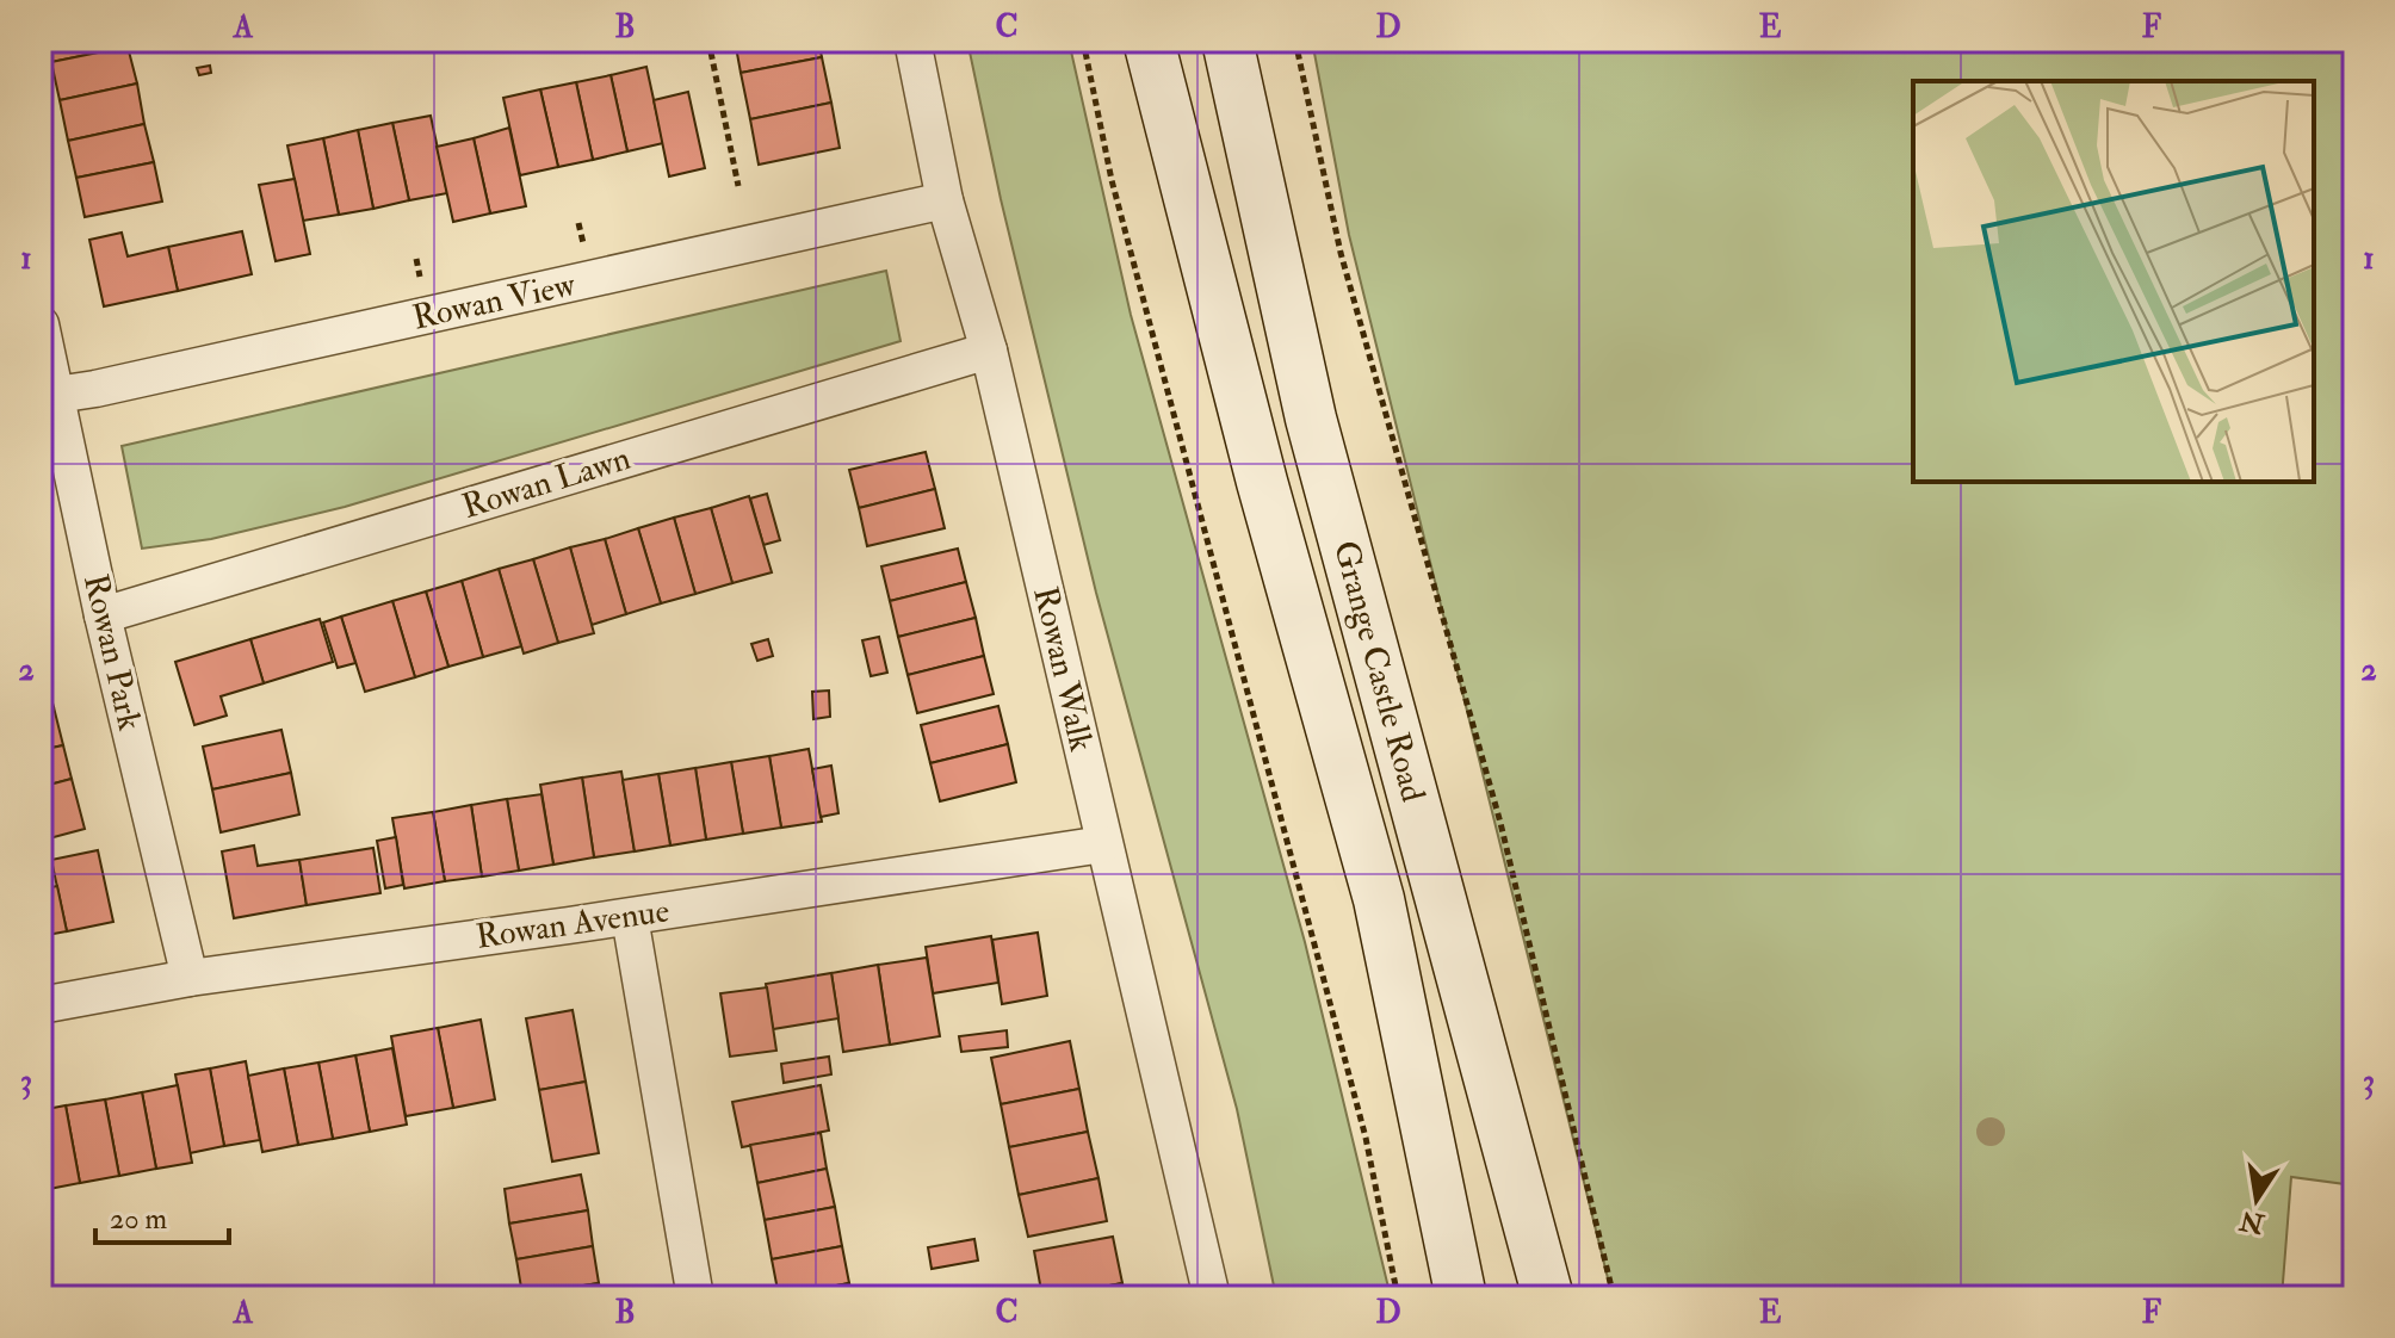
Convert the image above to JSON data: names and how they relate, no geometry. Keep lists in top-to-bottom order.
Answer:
{
  "streets": {
    "main road": ["Grange Castle Road"],
    "street": [
      "Rowan View",
      "Rowan Lawn",
      "Rowan Park",
      "Rowan Walk",
      "Rowan Avenue"
    ]
  },
  "crossings": [
    ["Rowan View", "Rowan Park"],
    ["Rowan View", "Rowan Walk"],
    ["Rowan Lawn", "Rowan Park"],
    ["Rowan Lawn", "Rowan Walk"],
    ["Rowan Park", "Rowan Avenue"],
    ["Rowan Walk", "Rowan Avenue"]
  ],
  "scale_bar": "20 m",
  "north": "bottom",
  "grid": {
    "columns": [
      "A",
      "B",
      "C",
      "D",
      "E",
      "F"
    ],
    "rows": ["1", "2", "3"]
  }
}
